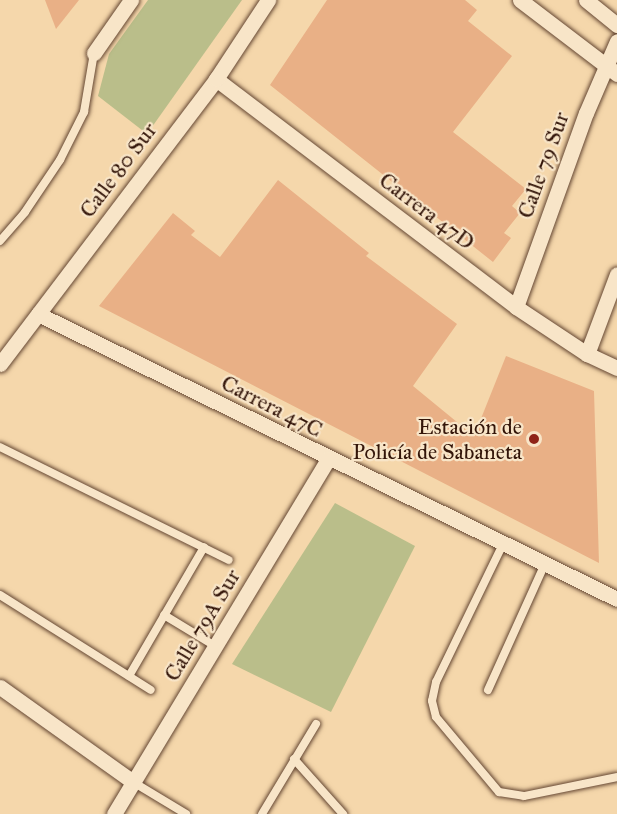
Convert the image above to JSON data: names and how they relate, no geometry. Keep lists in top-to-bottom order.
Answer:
{
  "streets": {
    "street": [
      "Calle 79 Sur",
      "Calle 80 Sur",
      "Carrera 47D",
      "Carrera 47C",
      "Calle 79A Sur"
    ]
  },
  "crossings": [
    ["Calle 79 Sur", "Carrera 47D"],
    ["Calle 80 Sur", "Carrera 47D"],
    ["Calle 80 Sur", "Carrera 47C"],
    ["Carrera 47C", "Calle 79A Sur"]
  ],
  "places": ["Estación de Policía de Sabaneta"]
}
